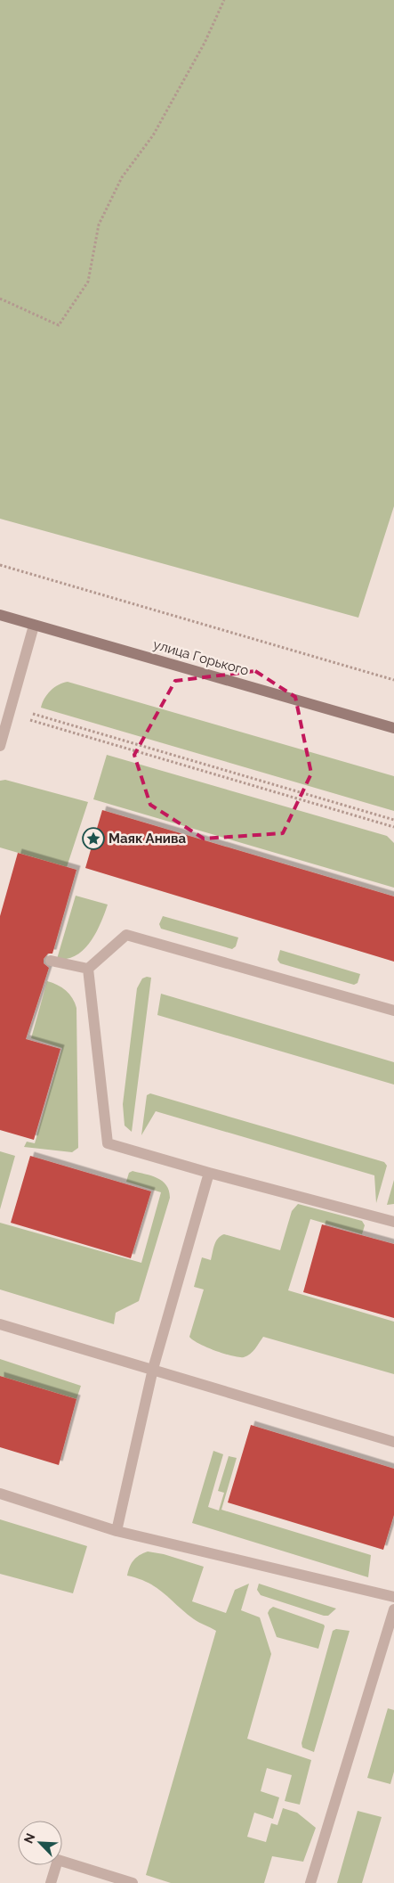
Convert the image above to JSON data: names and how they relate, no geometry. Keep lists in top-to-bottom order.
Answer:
{
  "streets": {
    "main road": ["улица Горького"]
  },
  "places": {
    "place": ["Маяк Анива"]
  },
  "north": "top left"
}
